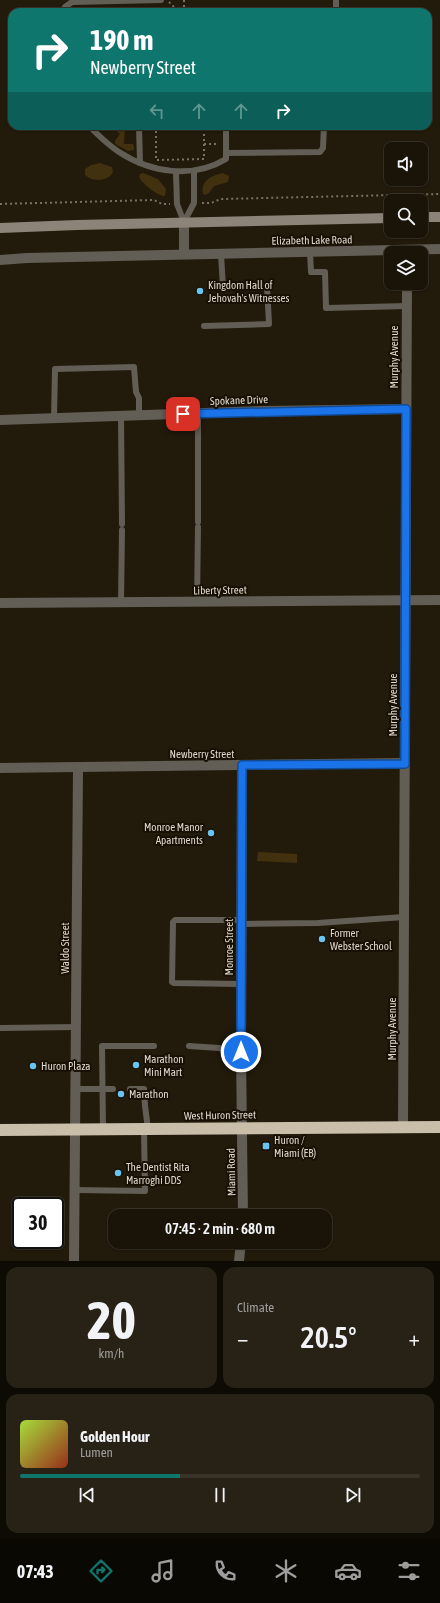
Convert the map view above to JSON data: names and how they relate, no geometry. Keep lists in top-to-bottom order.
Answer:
{
  "streets": {
    "highway": ["West Huron Street"],
    "main road": ["Elizabeth Lake Road"],
    "street": [
      "Murphy Avenue",
      "Spokane Drive",
      "Liberty Street",
      "Newberry Street",
      "Monroe Street",
      "Waldo Street",
      "Miami Road"
    ]
  },
  "crossings": [
    ["Murphy Avenue", "Spokane Drive"],
    ["Murphy Avenue", "Liberty Street"],
    ["Murphy Avenue", "Newberry Street"],
    ["Murphy Avenue", "West Huron Street"],
    ["Newberry Street", "Monroe Street"],
    ["Newberry Street", "Waldo Street"],
    ["Monroe Street", "West Huron Street"],
    ["Monroe Street", "Miami Road"],
    ["Waldo Street", "West Huron Street"],
    ["West Huron Street", "Miami Road"]
  ],
  "places": {
    "other": [
      "Kingdom Hall of Jehovah's Witnesses",
      "Monroe Manor Apartments",
      "Former Webster School",
      "Marathon Mini Mart",
      "Huron Plaza",
      "Marathon",
      "The Dentist Rita Marroghi DDS"
    ],
    "transit": ["Huron / Miami (EB)"]
  },
  "page": {
    "turn": ["190 m", "Newberry Street"],
    "limit": "30",
    "trip": "07:45 · 2 min · 680 m",
    "tile": [
      ["20", "km/h"],
      "Climate"
    ],
    "heat": ["−", "20.5°", "+"],
    "song": ["Golden Hour", "Lumen"],
    "tabs": "07:43"
  }
}
